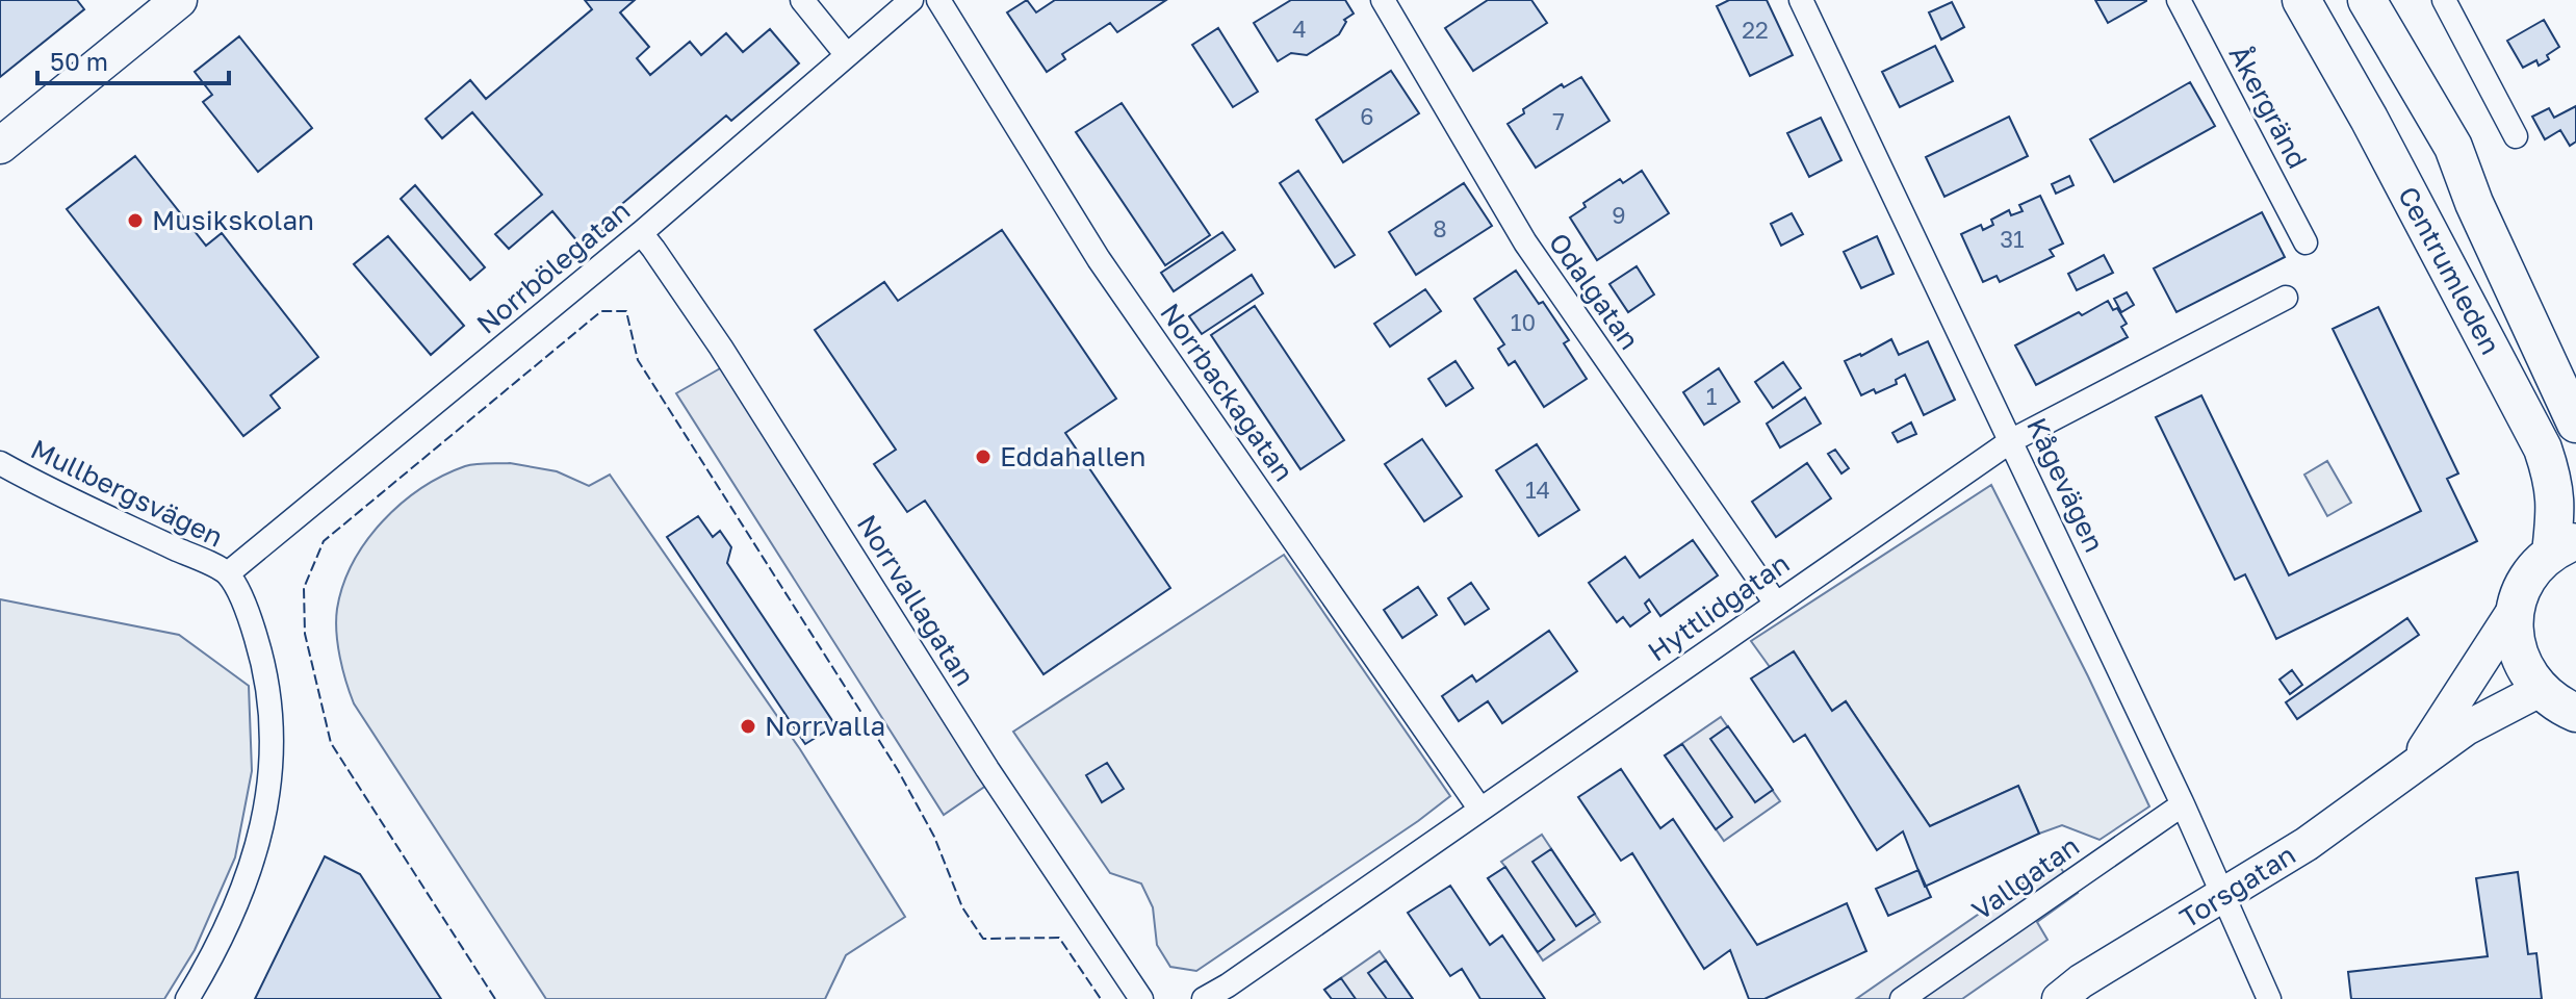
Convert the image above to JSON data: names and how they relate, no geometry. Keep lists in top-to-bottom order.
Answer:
{
  "streets": {
    "highway": ["Centrumleden"],
    "main road": ["Torsgatan"],
    "street": [
      "Åkergränd",
      "Norrbölegatan",
      "Odalgatan",
      "Norrbackagatan",
      "Kågevägen",
      "Mullbergsvägen",
      "Norrvallagatan",
      "Hyttlidgatan",
      "Vallgatan"
    ]
  },
  "crossings": [
    ["Norrbölegatan", "Mullbergsvägen"],
    ["Norrbölegatan", "Norrvallagatan"],
    ["Odalgatan", "Hyttlidgatan"],
    ["Norrbackagatan", "Hyttlidgatan"],
    ["Kågevägen", "Hyttlidgatan"],
    ["Kågevägen", "Vallgatan"],
    ["Kågevägen", "Torsgatan"]
  ],
  "places": ["Musikskolan", "Eddahallen", "Norrvalla"],
  "house_numbers": [
    "4",
    "22",
    "6",
    "7",
    "9",
    "8",
    "31",
    "10",
    "1",
    "14"
  ],
  "scale_bar": "50 m"
}
